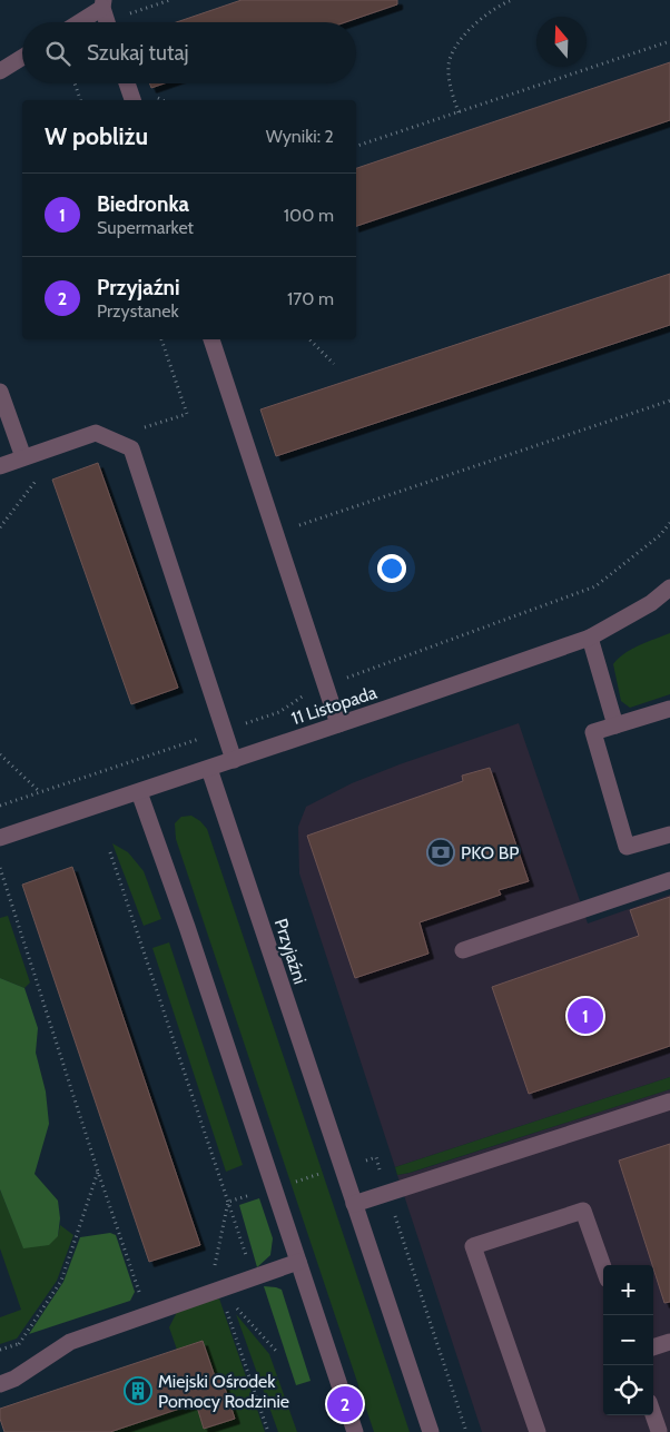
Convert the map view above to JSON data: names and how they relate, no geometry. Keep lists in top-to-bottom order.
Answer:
{
  "streets": {
    "street": ["11 Listopada", "Przyjaźni"]
  },
  "crossings": [
    ["11 Listopada", "Przyjaźni"]
  ],
  "places": {
    "bank": ["PKO BP"],
    "building": ["Miejski Ośrodek Pomocy Rodzinie"]
  },
  "north": "top",
  "page": {
    "search": "Szukaj tutaj",
    "heading": ["W pobliżu", "Wyniki: 2"],
    "list": [
      {
        "mark": "1",
        "name": "Biedronka",
        "note": "Supermarket",
        "value": "100 m"
      },
      {
        "mark": "2",
        "name": "Przyjaźni",
        "note": "Przystanek",
        "value": "170 m"
      }
    ],
    "pins": ["1", "2"],
    "map_buttons": ["+", "−"]
  }
}
